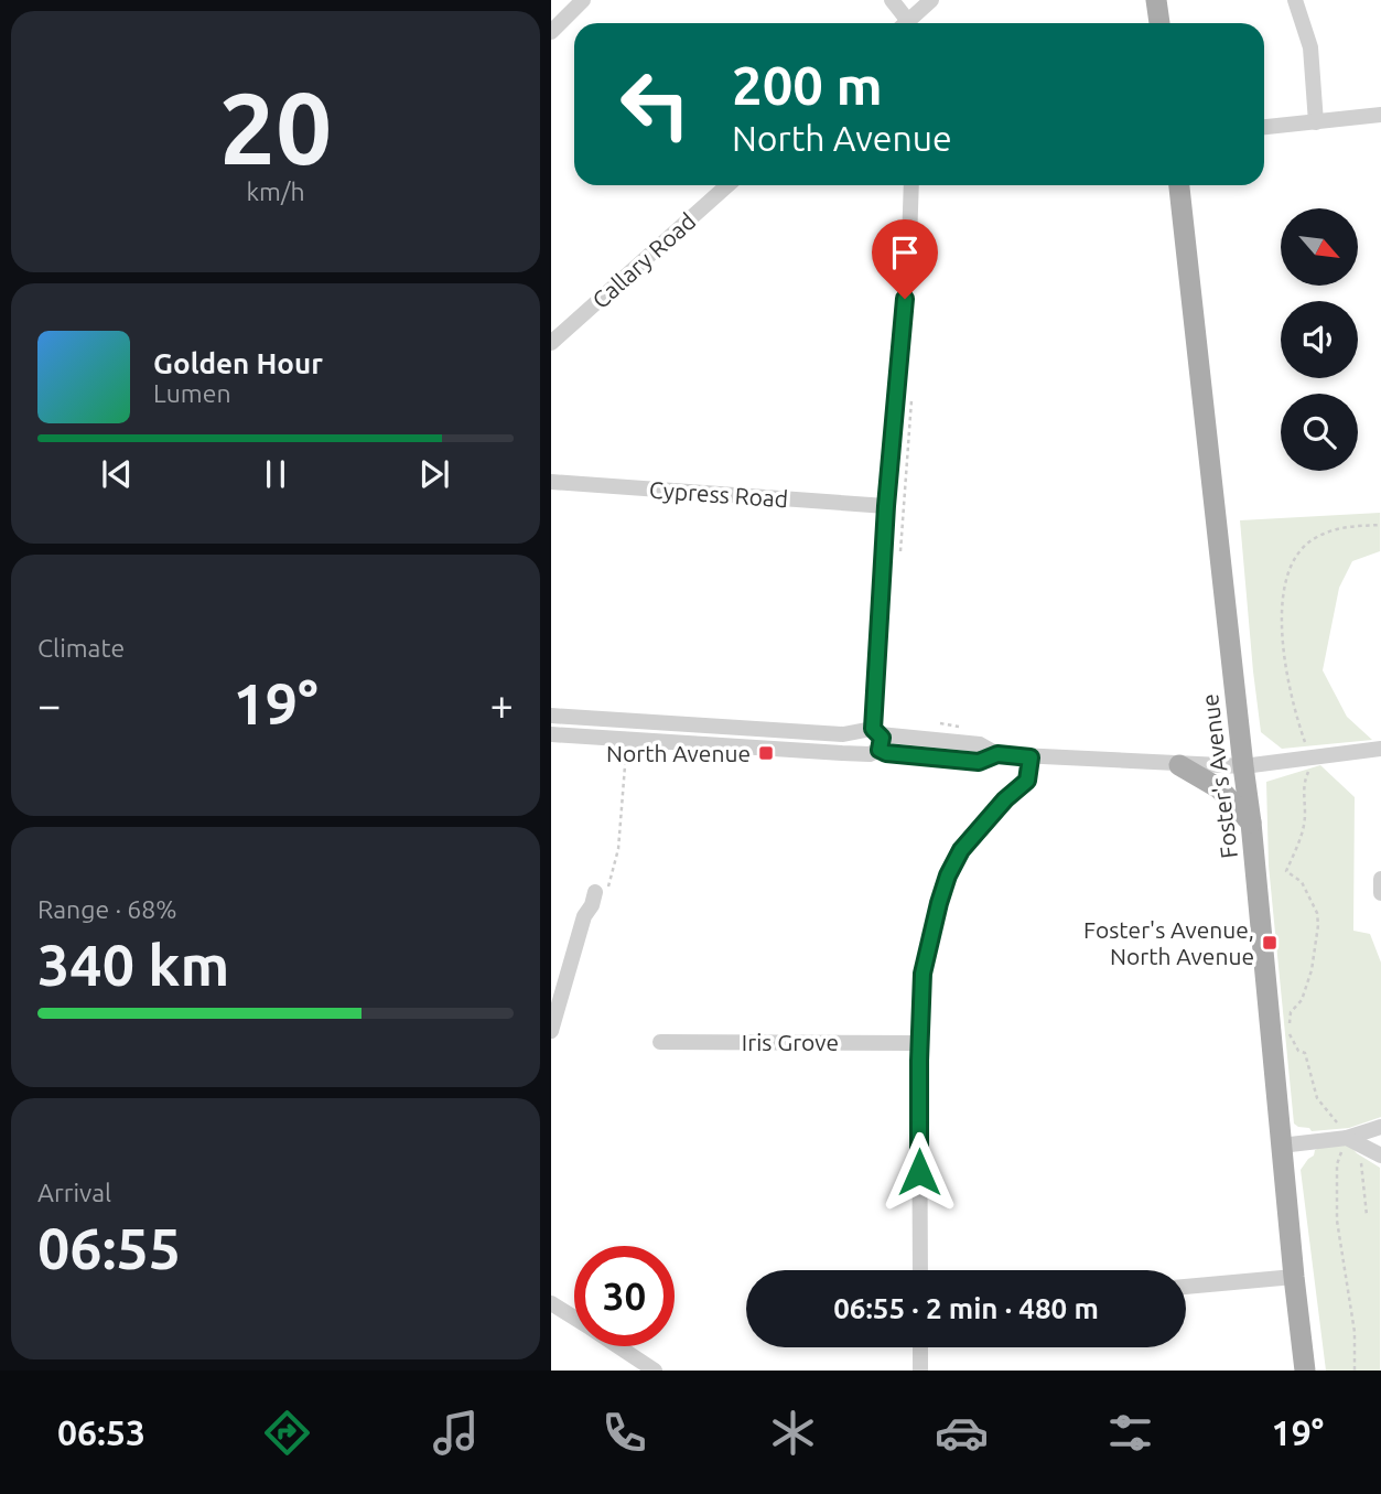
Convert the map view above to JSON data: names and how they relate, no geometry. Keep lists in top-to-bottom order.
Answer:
{
  "streets": {
    "main road": ["Foster's Avenue"],
    "street": ["Callary Road", "Cypress Road", "Iris Grove"]
  },
  "places": {
    "transit": ["North Avenue", "Foster's Avenue, North Avenue"]
  },
  "north": "bottom right",
  "page": {
    "tile": [
      ["20", "km/h"],
      "Climate",
      ["Range · 68%", "340 km"],
      ["Arrival", "06:55"]
    ],
    "turn": ["200 m", "North Avenue"],
    "song": ["Golden Hour", "Lumen"],
    "heat": ["−", "19°", "+"],
    "limit": "30",
    "trip": "06:55 · 2 min · 480 m",
    "tabs": ["06:53", "19°"]
  }
}
